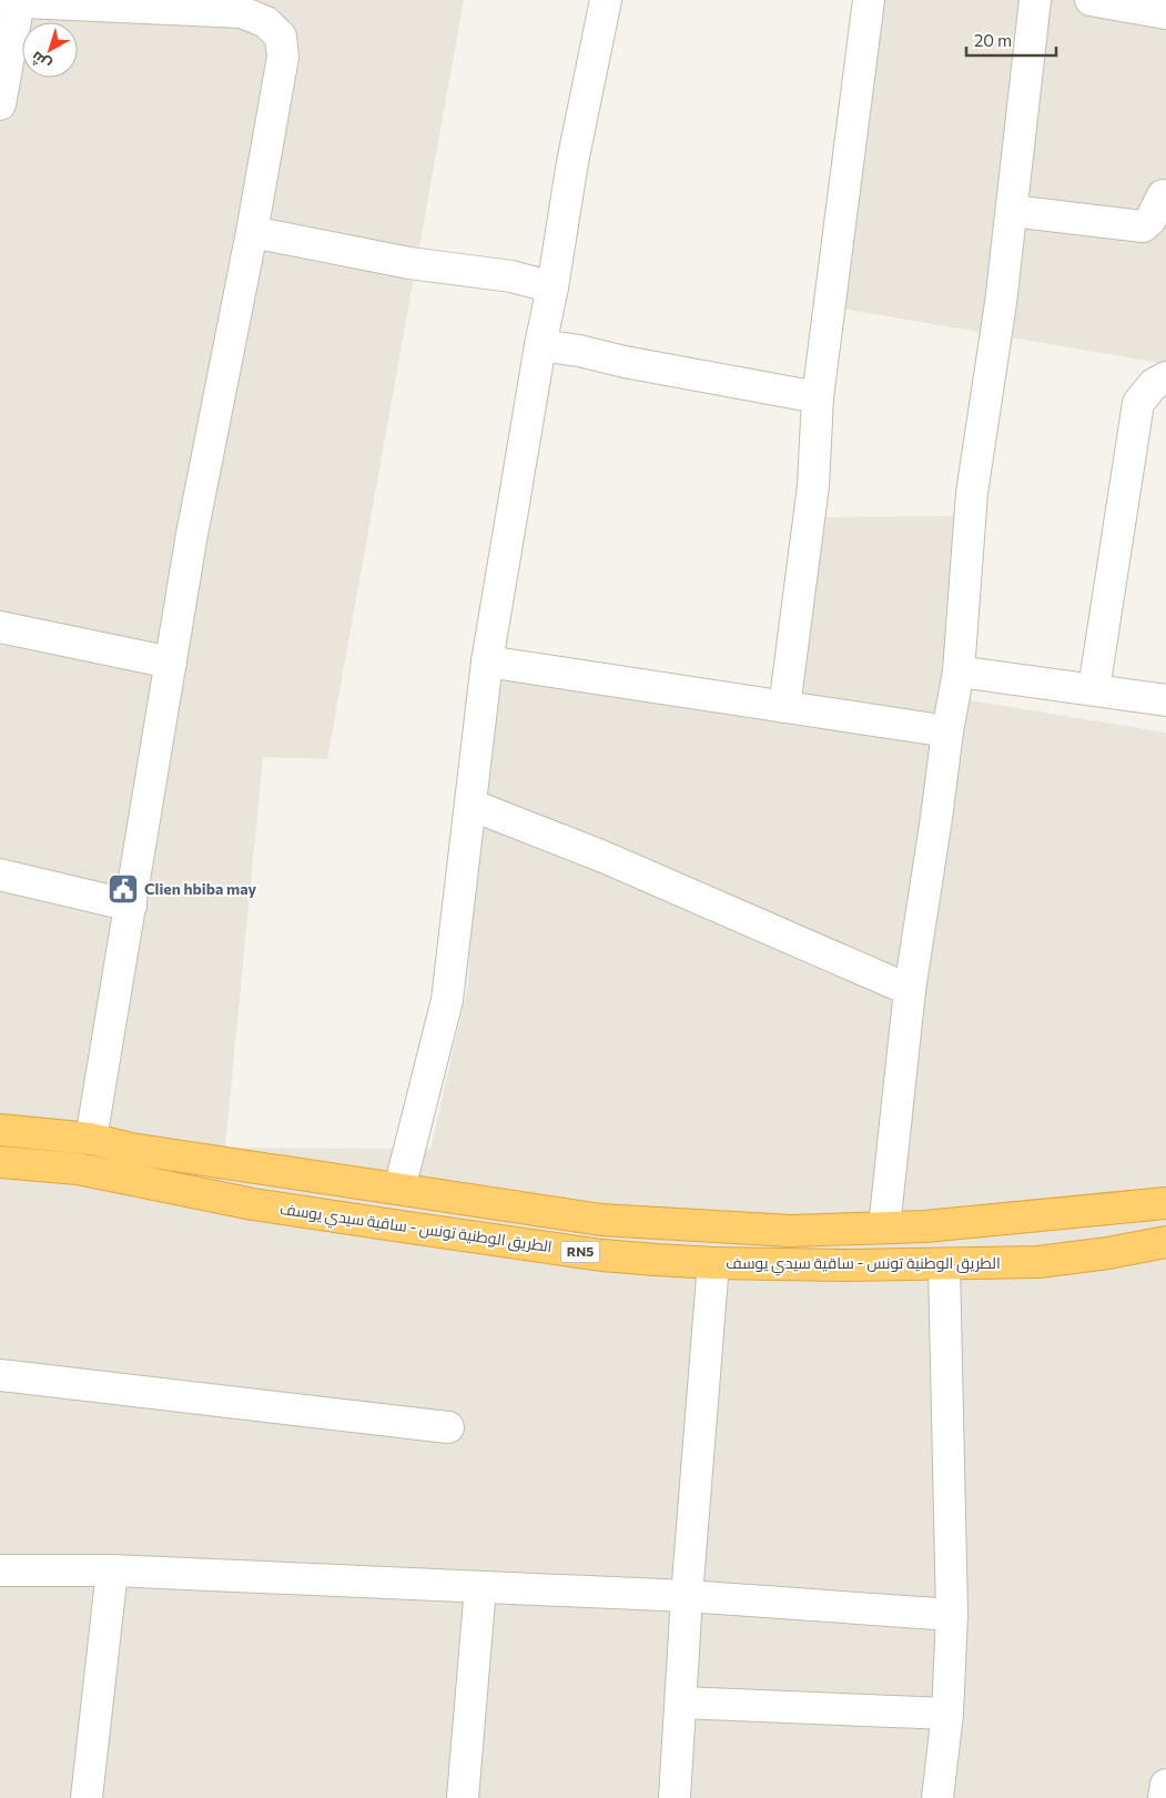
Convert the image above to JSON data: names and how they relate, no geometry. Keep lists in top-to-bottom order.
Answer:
{
  "streets": {
    "highway": ["الطريق الوطنية تونس - ساقية سيدي يوسف", "RN5"]
  },
  "places": {
    "public building": ["Clien hbiba may"]
  },
  "scale_bar": "20 m",
  "north": "bottom left"
}
